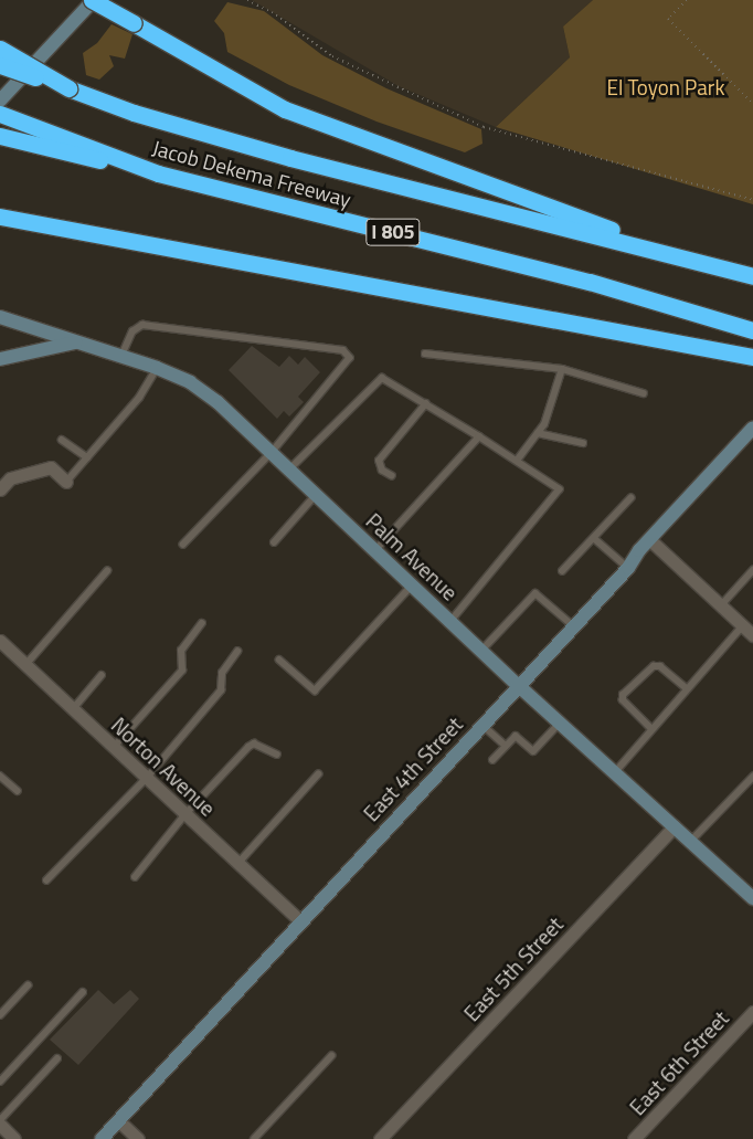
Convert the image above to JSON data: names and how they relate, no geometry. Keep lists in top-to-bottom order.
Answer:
{
  "streets": {
    "highway": ["Jacob Dekema Freeway", "I 805"],
    "street": [
      "Palm Avenue",
      "Norton Avenue",
      "East 4th Street",
      "East 5th Street",
      "East 6th Street"
    ]
  },
  "crossings": [
    ["Palm Avenue", "East 4th Street"],
    ["Palm Avenue", "East 5th Street"],
    ["Norton Avenue", "East 4th Street"]
  ],
  "parks": ["El Toyon Park"]
}
